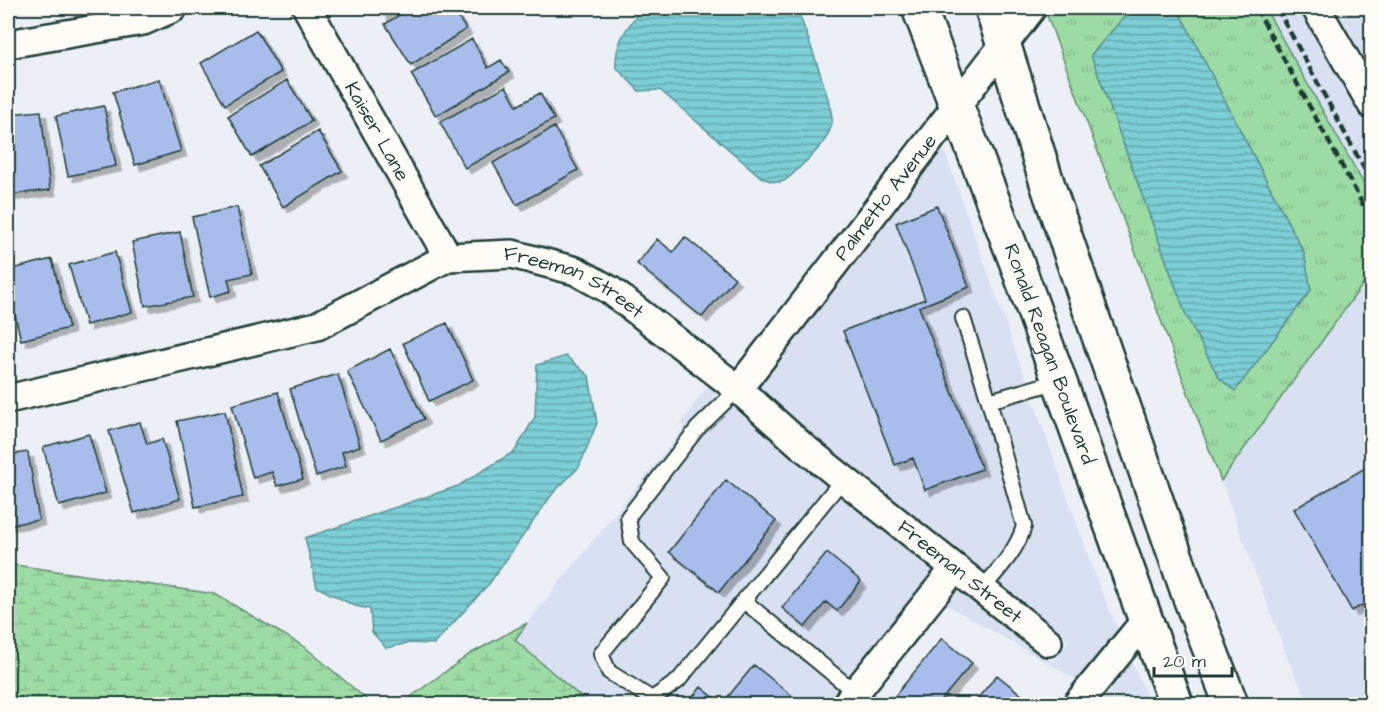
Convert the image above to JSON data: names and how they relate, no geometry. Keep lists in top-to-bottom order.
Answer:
{
  "streets": {
    "main road": ["Ronald Reagan Boulevard"],
    "street": ["Kaiser Lane", "Palmetto Avenue", "Freeman Street"]
  },
  "crossings": [
    ["Kaiser Lane", "Freeman Street"],
    ["Palmetto Avenue", "Freeman Street"],
    ["Palmetto Avenue", "Ronald Reagan Boulevard"]
  ],
  "scale_bar": "20 m"
}
